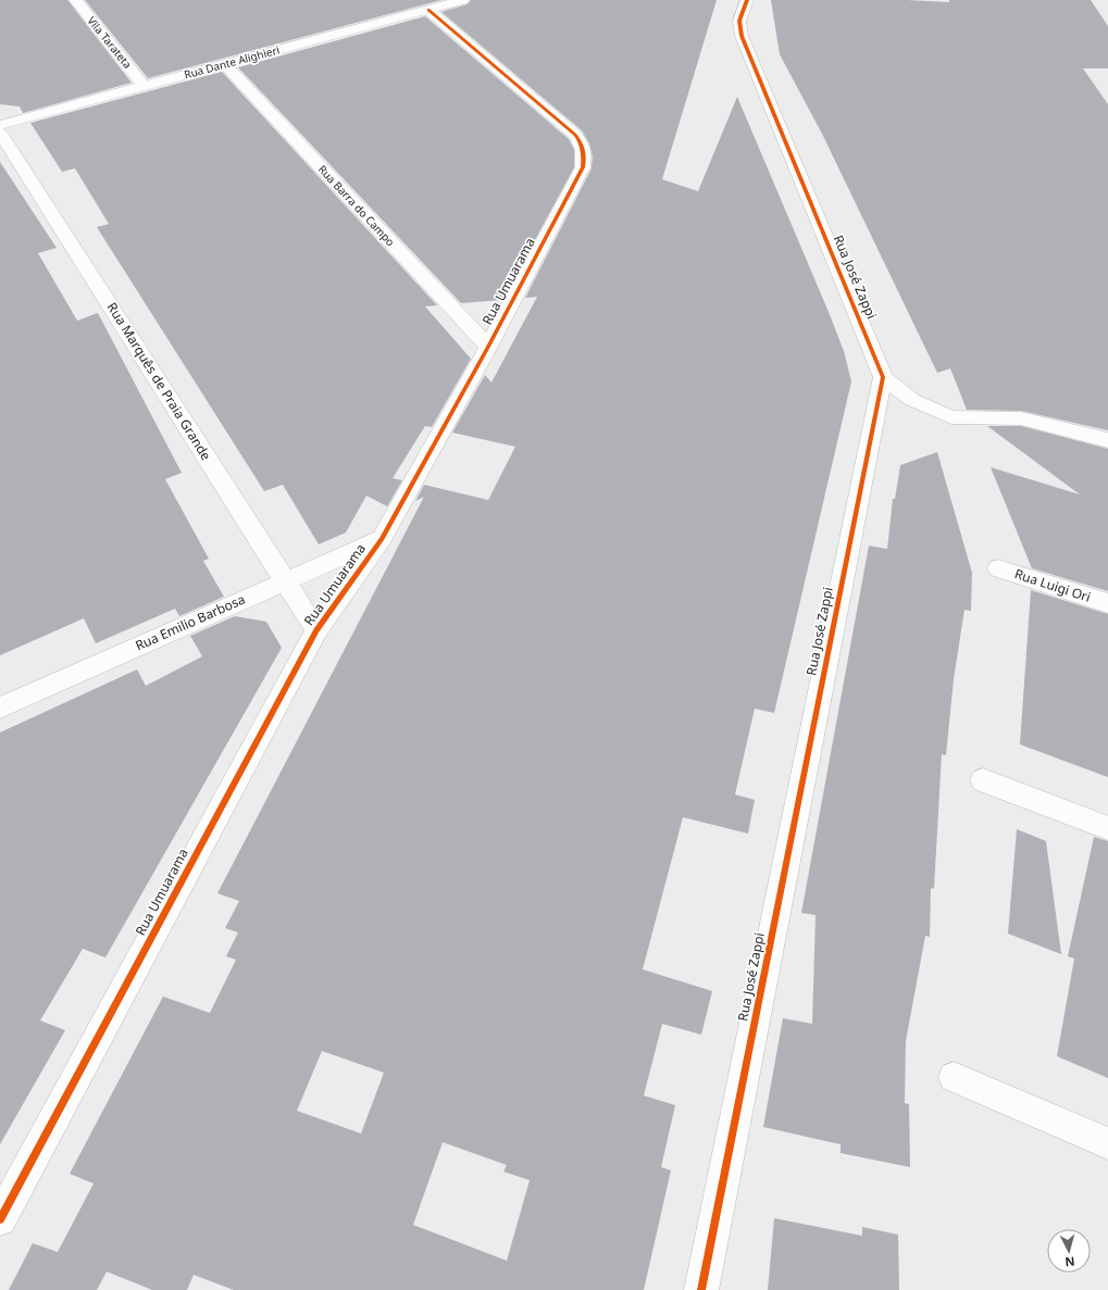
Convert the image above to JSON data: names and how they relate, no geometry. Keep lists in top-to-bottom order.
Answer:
{
  "streets": {
    "street": [
      "Vila Tarateta",
      "Rua Dante Alighieri",
      "Rua Barra do Campo",
      "Rua José Zappi",
      "Rua Umuarama",
      "Rua Marquês de Praia Grande",
      "Rua Luigi Ori",
      "Rua Emilio Barbosa"
    ]
  },
  "crossings": [
    ["Vila Tarateta", "Rua Dante Alighieri"],
    ["Rua Dante Alighieri", "Rua Barra do Campo"],
    ["Rua Dante Alighieri", "Rua Umuarama"],
    ["Rua Barra do Campo", "Rua Umuarama"],
    ["Rua Umuarama", "Rua Marquês de Praia Grande"],
    ["Rua Umuarama", "Rua Emilio Barbosa"],
    ["Rua Marquês de Praia Grande", "Rua Emilio Barbosa"]
  ],
  "north": "bottom"
}
